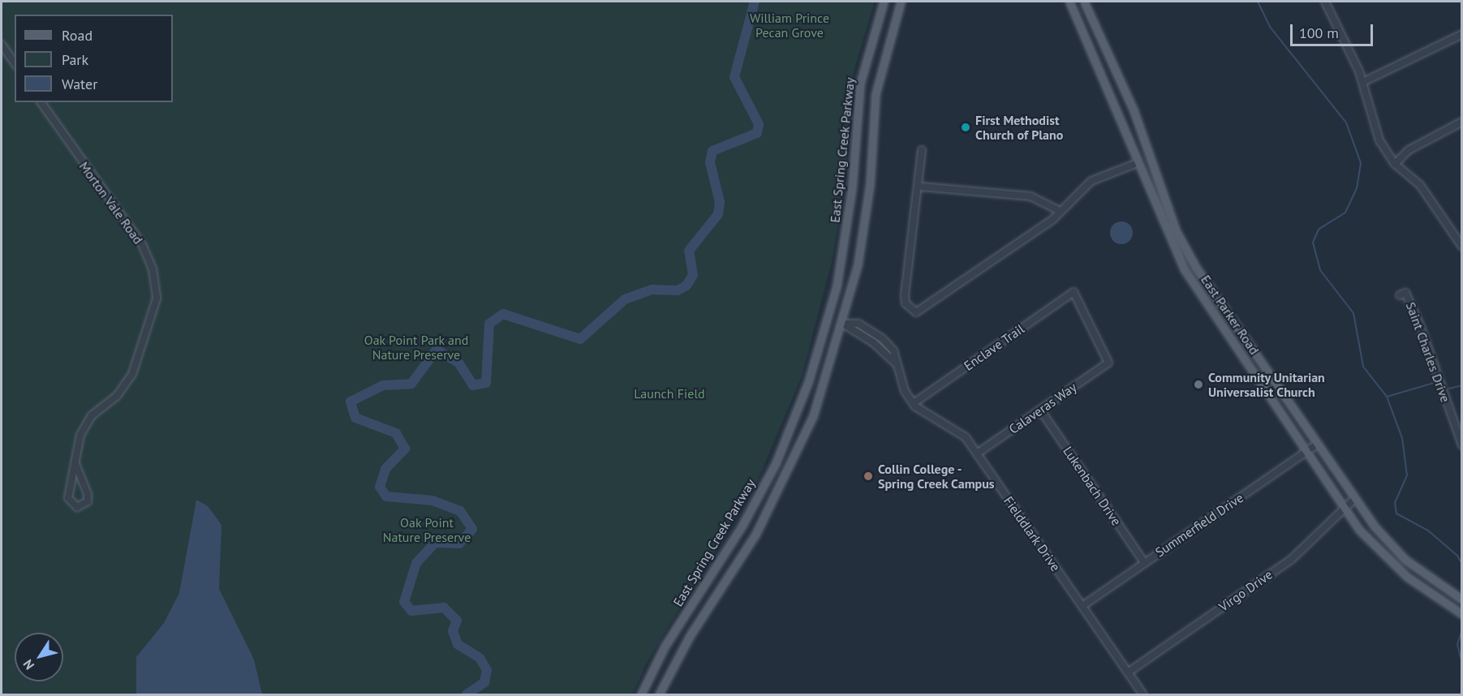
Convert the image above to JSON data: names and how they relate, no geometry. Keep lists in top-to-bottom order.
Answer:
{
  "streets": {
    "main road": ["East Spring Creek Parkway", "East Parker Road"],
    "street": [
      "Morton Vale Road",
      "Enclave Trail",
      "Saint Charles Drive",
      "Calaveras Way",
      "Lukenbach Drive",
      "Summerfield Drive",
      "Fielddlark Drive",
      "Virgo Drive"
    ]
  },
  "crossings": [
    ["East Spring Creek Parkway", "Fielddlark Drive"],
    ["East Parker Road", "Summerfield Drive"],
    ["East Parker Road", "Virgo Drive"],
    ["Enclave Trail", "Calaveras Way"],
    ["Enclave Trail", "Fielddlark Drive"],
    ["Calaveras Way", "Lukenbach Drive"],
    ["Calaveras Way", "Fielddlark Drive"],
    ["Lukenbach Drive", "Summerfield Drive"],
    ["Summerfield Drive", "Fielddlark Drive"],
    ["Fielddlark Drive", "Virgo Drive"]
  ],
  "parks": [
    "William Prince Pecan Grove",
    "Oak Point Park and Nature Preserve",
    "Launch Field",
    "Oak Point Nature Preserve"
  ],
  "places": ["First Methodist Church of Plano", "Community Unitarian Universalist Church", "Collin College - Spring Creek Campus"],
  "legend": ["Road", "Park", "Water"],
  "scale_bar": "100 m",
  "north": "bottom left"
}
